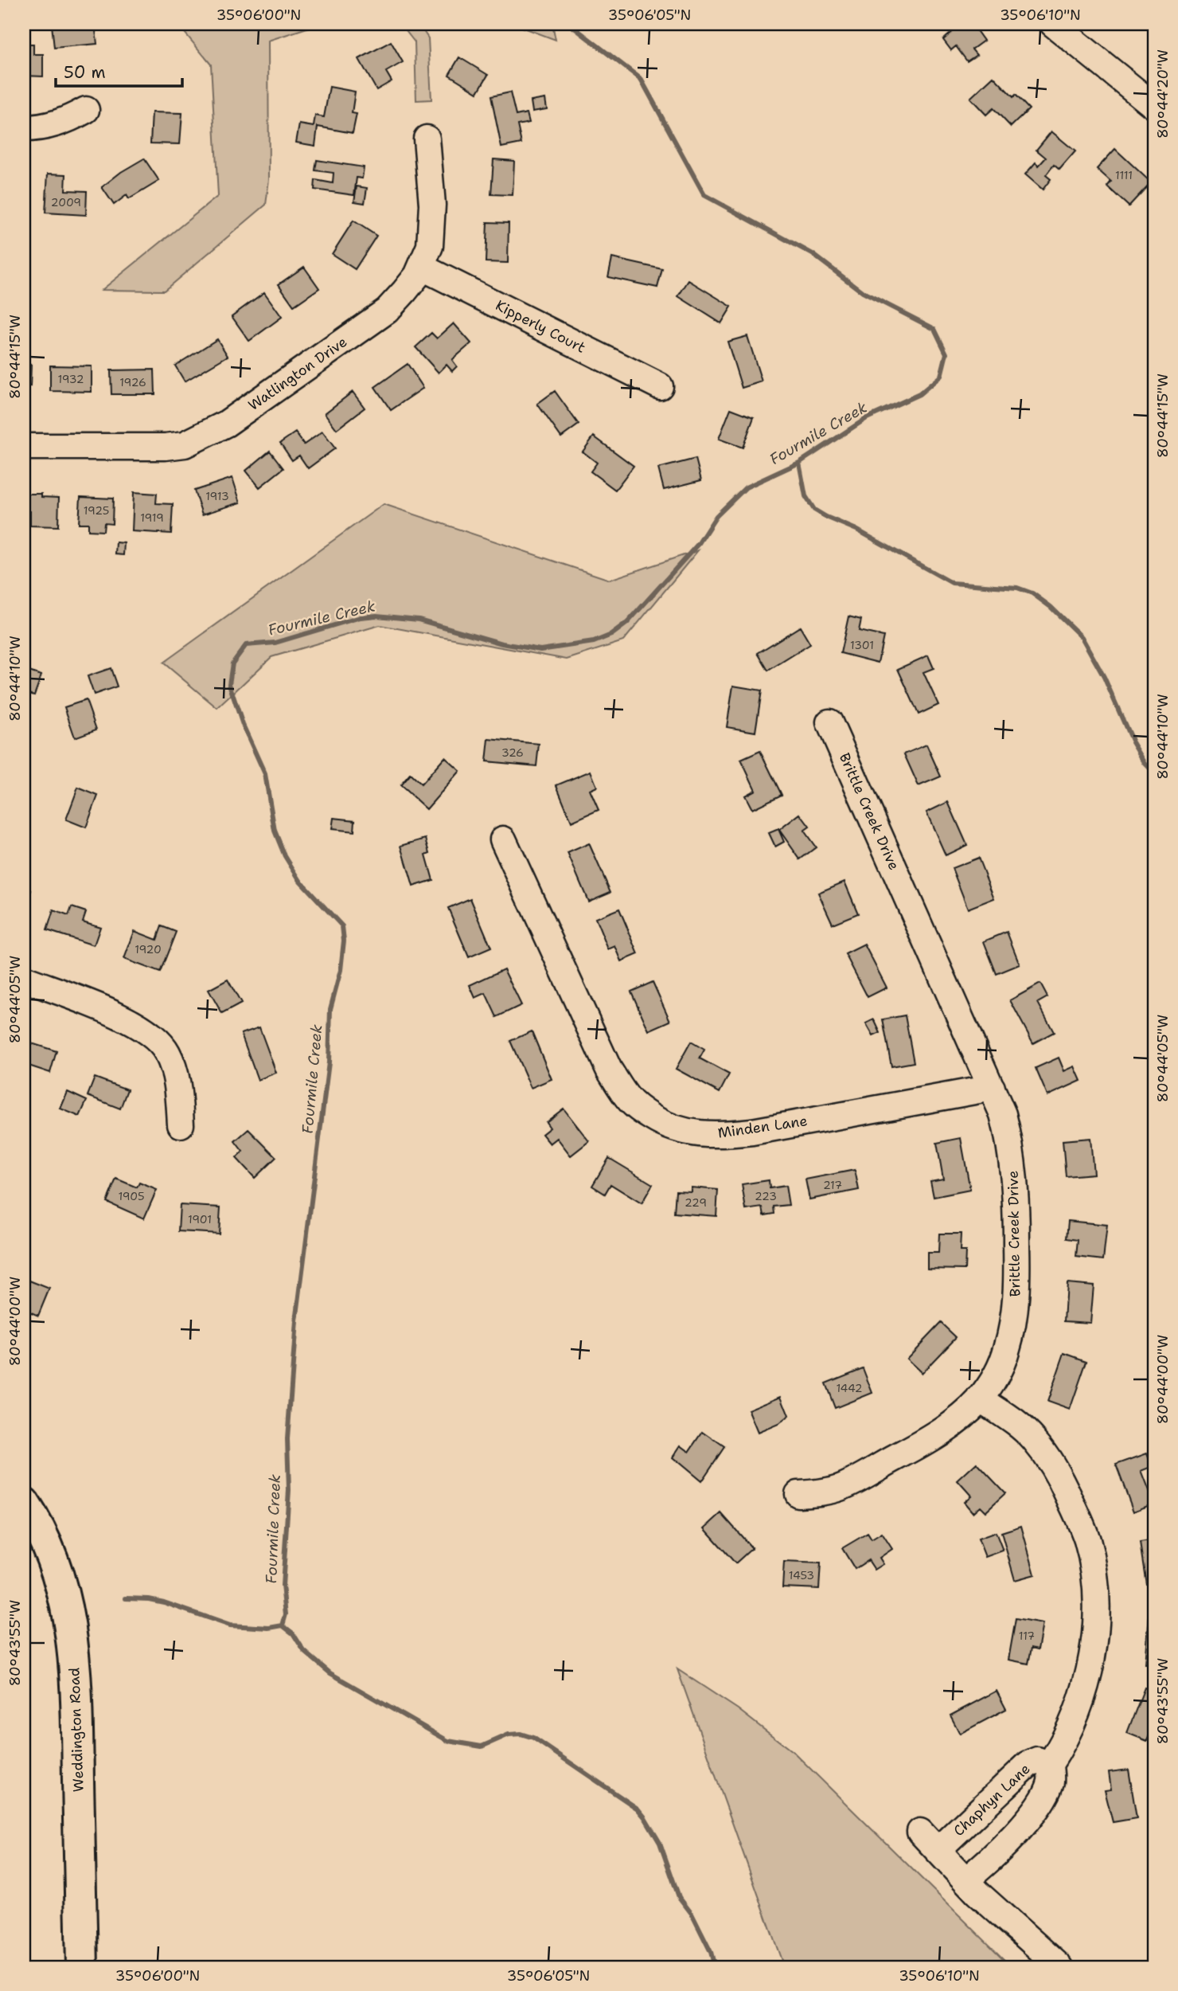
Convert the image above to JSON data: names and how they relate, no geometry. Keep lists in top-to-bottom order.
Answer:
{
  "streets": {
    "main road": ["Weddington Road"],
    "street": [
      "Kipperly Court",
      "Watlington Drive",
      "Brittle Creek Drive",
      "Minden Lane",
      "Chaphyn Lane"
    ]
  },
  "crossings": [
    ["Kipperly Court", "Watlington Drive"],
    ["Brittle Creek Drive", "Minden Lane"],
    ["Brittle Creek Drive", "Chaphyn Lane"]
  ],
  "water": ["Fourmile Creek"],
  "house_numbers": [
    "1111",
    "2009",
    "1932",
    "1926",
    "1913",
    "1925",
    "1919",
    "1301",
    "326",
    "1920",
    "217",
    "1905",
    "223",
    "229",
    "1901",
    "1442",
    "1453",
    "117"
  ],
  "scale_bar": "50 m",
  "coordinates": [
    "35°06'00\"N",
    "35°06'05\"N",
    "35°06'10\"N",
    "80°44'20\"W",
    "80°44'15\"W",
    "80°44'10\"W",
    "80°44'05\"W",
    "80°44'00\"W",
    "80°43'55\"W"
  ]
}
